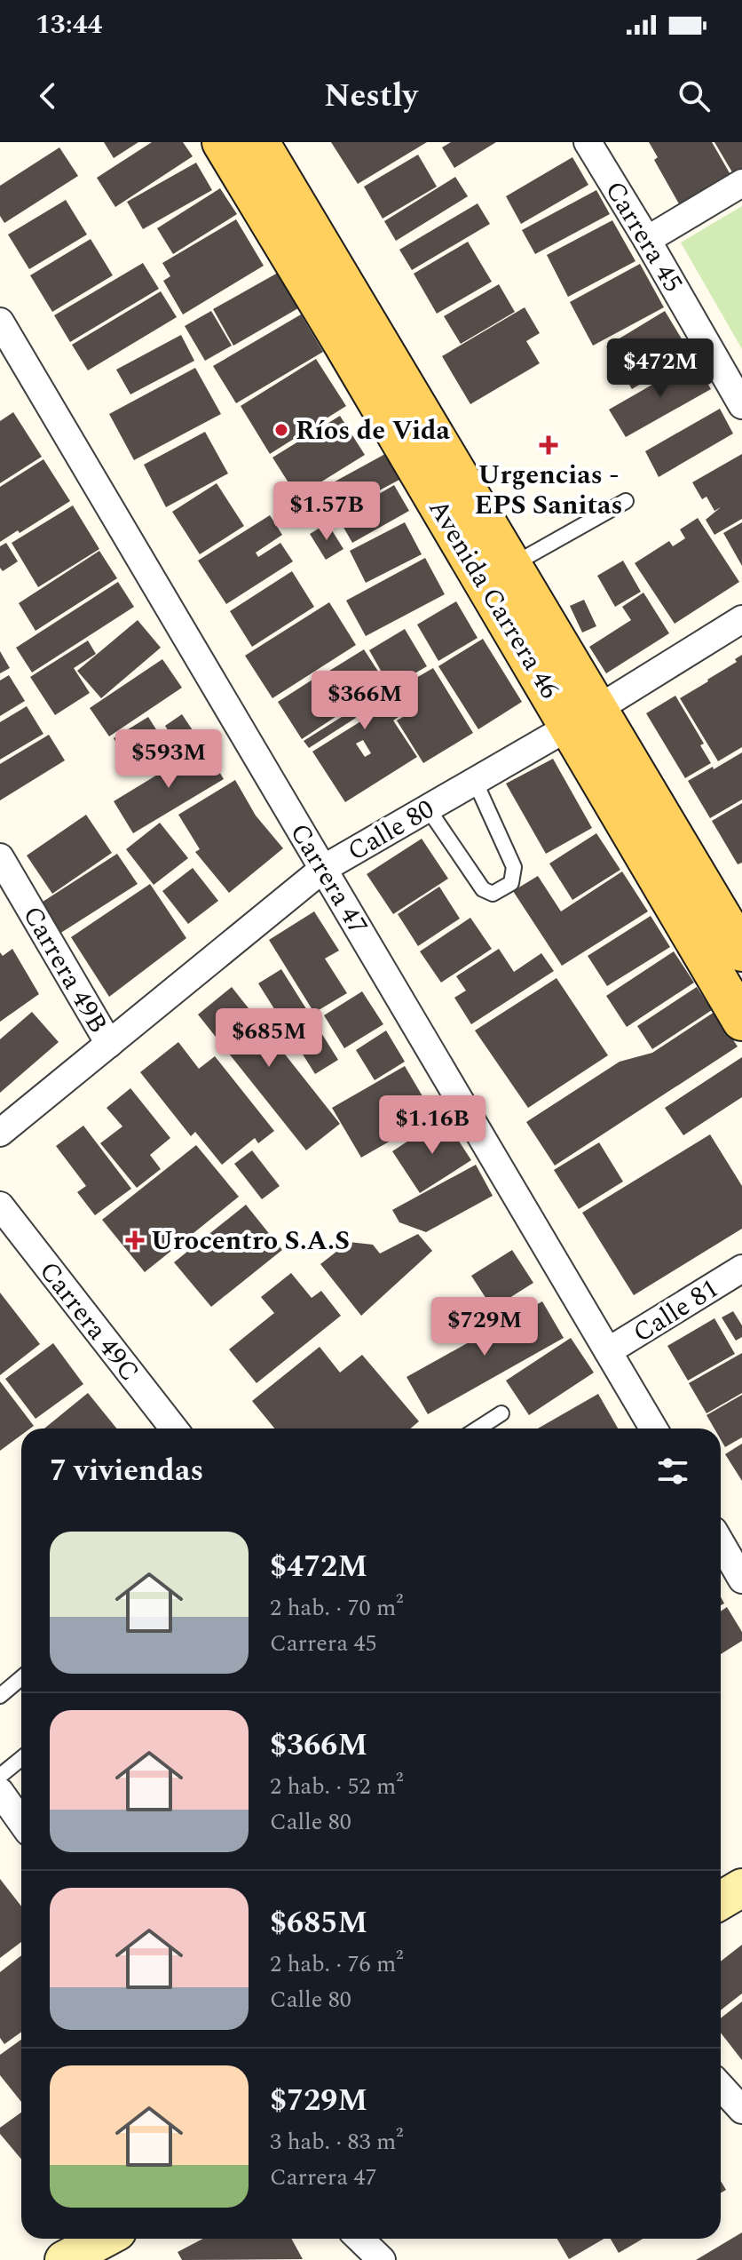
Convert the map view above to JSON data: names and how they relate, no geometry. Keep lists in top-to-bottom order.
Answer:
{
  "streets": {
    "main road": ["Avenida Carrera 46"],
    "street": [
      "Carrera 45",
      "Calle 80",
      "Carrera 47",
      "Carrera 49B",
      "Calle 81",
      "Carrera 49C"
    ]
  },
  "crossings": [
    ["Avenida Carrera 46", "Calle 80"],
    ["Calle 80", "Carrera 47"],
    ["Calle 80", "Carrera 49B"],
    ["Carrera 47", "Calle 81"]
  ],
  "places": {
    "other": ["Ríos de Vida"],
    "health": ["Urgencias - EPS Sanitas", "Urocentro S.A.S"]
  },
  "page": {
    "status": "13:44",
    "header": "Nestly",
    "price": [
      "$472M",
      "$1.57B",
      "$366M",
      "$593M",
      "$685M",
      "$1.16B",
      "$729M"
    ],
    "heading": "7 viviendas",
    "list": [
      {
        "name": "$472M",
        "note": "2 hab. · 70 m² · Carrera 45"
      },
      {
        "name": "$366M",
        "note": "2 hab. · 52 m² · Calle 80"
      },
      {
        "name": "$685M",
        "note": "2 hab. · 76 m² · Calle 80"
      },
      {
        "name": "$729M",
        "note": "3 hab. · 83 m² · Carrera 47"
      }
    ]
  }
}
